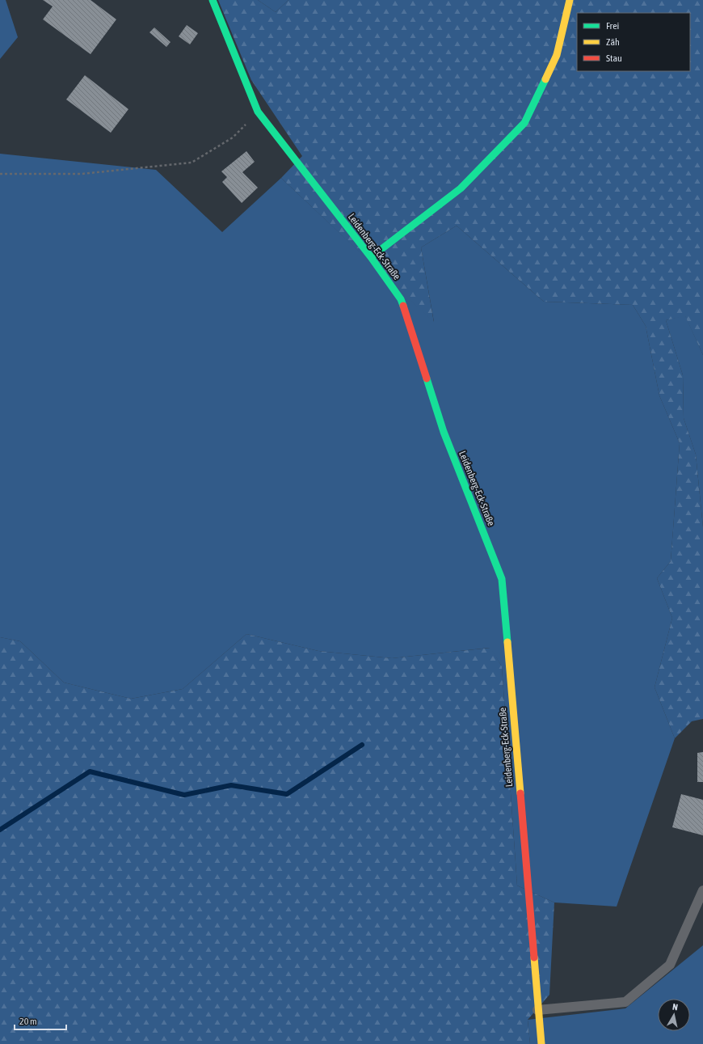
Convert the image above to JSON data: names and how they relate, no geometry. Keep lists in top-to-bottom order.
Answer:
{
  "streets": {
    "street": ["Leidenberg-Eck-Straße"]
  },
  "legend": ["Frei", "Zäh", "Stau"],
  "scale_bar": "20 m",
  "north": "top"
}
